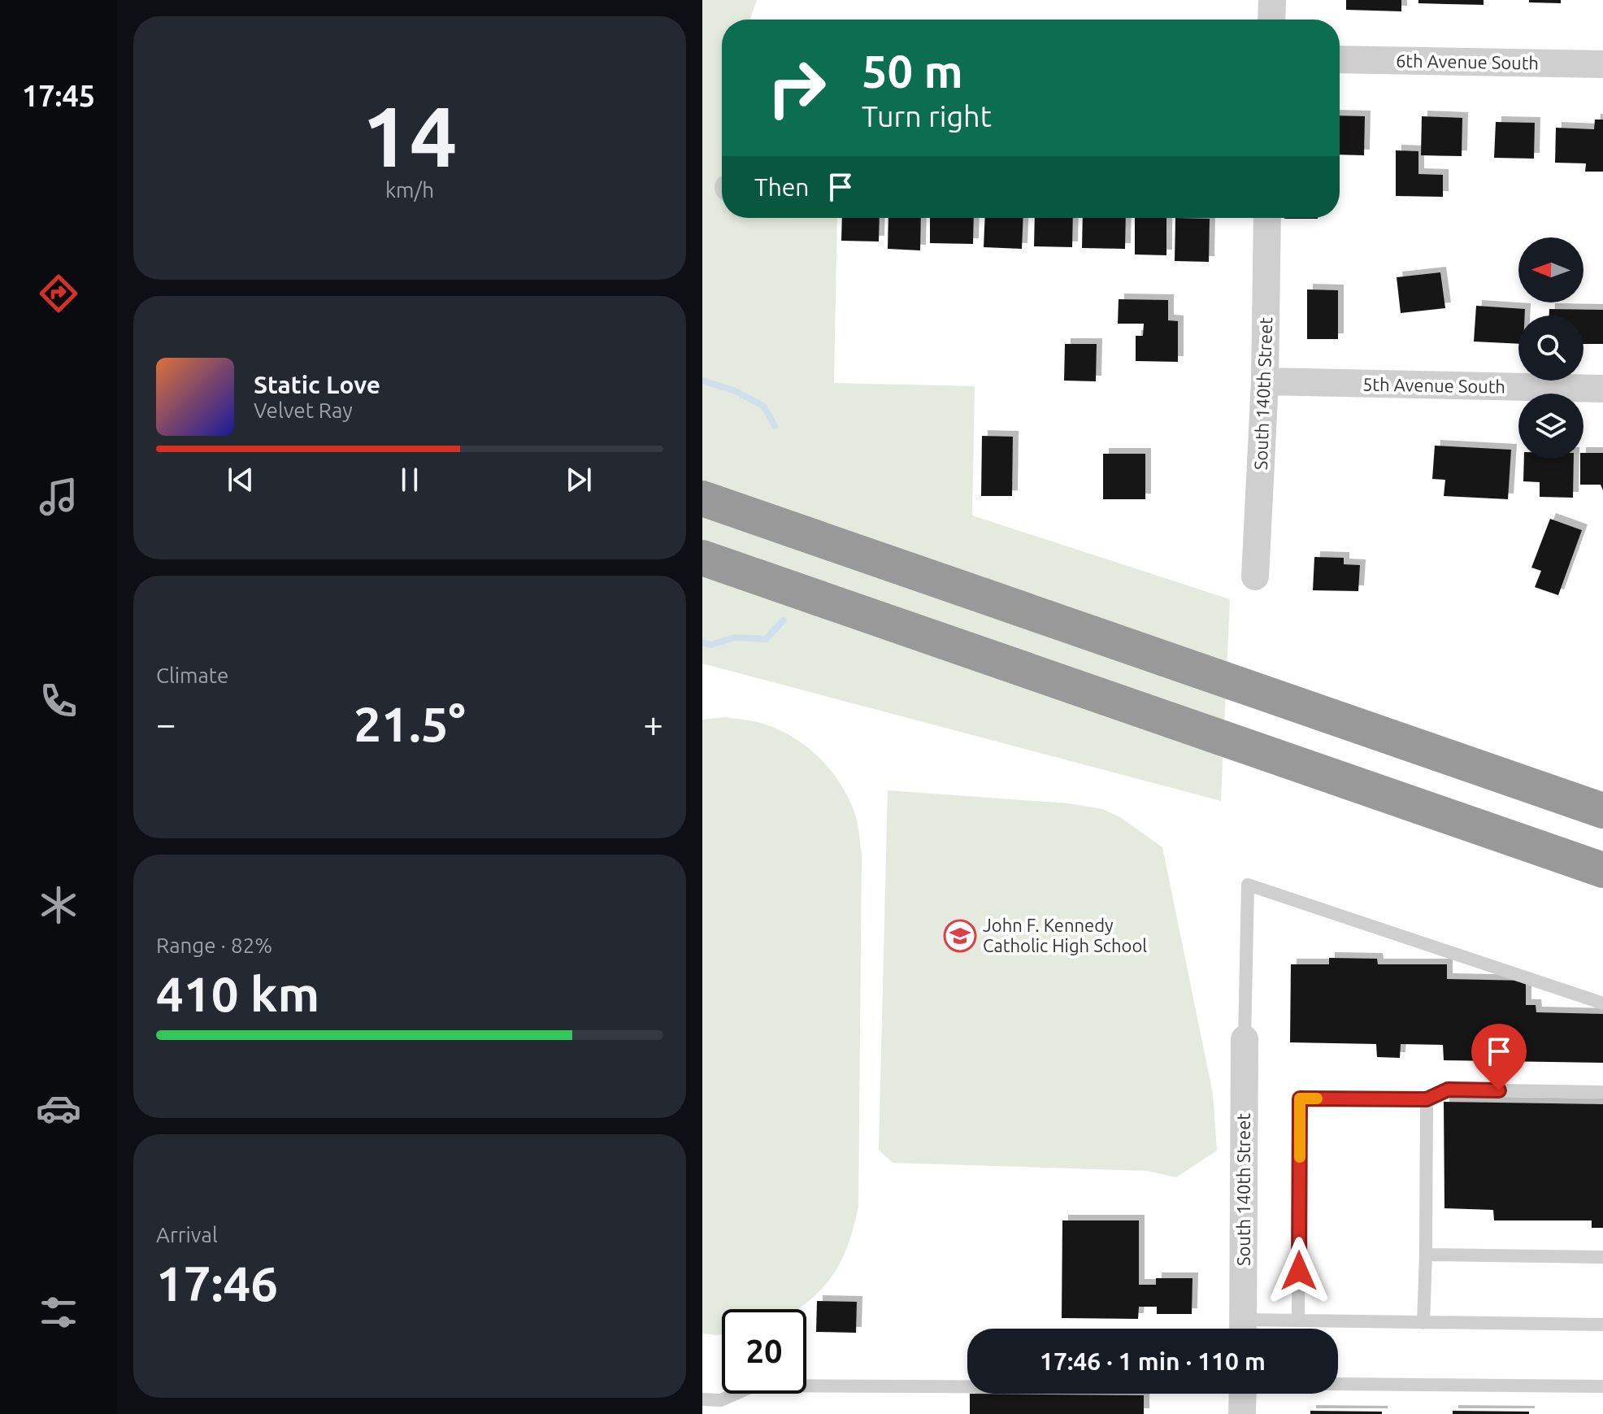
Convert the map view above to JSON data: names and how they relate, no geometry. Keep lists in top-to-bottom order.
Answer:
{
  "streets": {
    "street": ["6th Avenue South", "5th Avenue South", "South 140th Street"]
  },
  "crossings": [
    ["5th Avenue South", "South 140th Street"]
  ],
  "places": {
    "school or university": ["John F. Kennedy Catholic High School"]
  },
  "north": "left",
  "page": {
    "tabs": "17:45",
    "tile": [
      ["14", "km/h"],
      "Climate",
      ["Range · 82%", "410 km"],
      ["Arrival", "17:46"]
    ],
    "turn": ["50 m", "Turn right"],
    "then": "Then",
    "song": ["Static Love", "Velvet Ray"],
    "heat": ["−", "21.5°", "+"],
    "limit": "20",
    "trip": "17:46 · 1 min · 110 m"
  }
}
